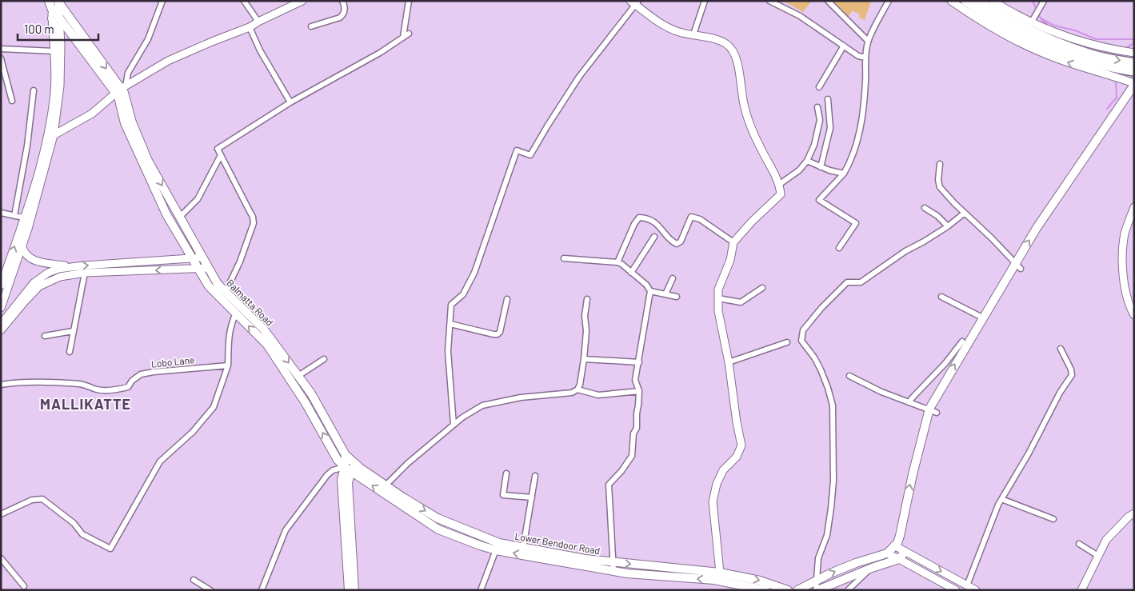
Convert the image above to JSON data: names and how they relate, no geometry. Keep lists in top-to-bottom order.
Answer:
{
  "streets": {
    "main road": ["Balmatta Road", "Lower Bendoor Road"],
    "street": ["Lobo Lane"]
  },
  "crossings": [
    ["Balmatta Road", "Lower Bendoor Road"]
  ],
  "districts": ["MALLIKATTE"],
  "scale_bar": "100 m"
}
